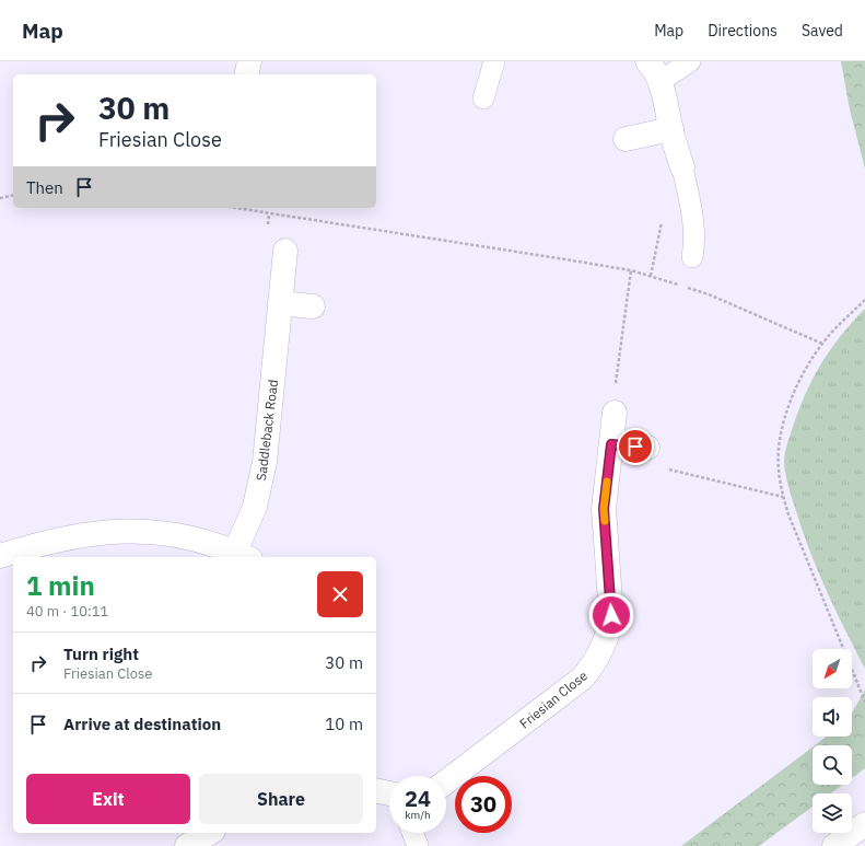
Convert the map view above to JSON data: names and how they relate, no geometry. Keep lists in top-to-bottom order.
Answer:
{
  "streets": {
    "street": ["Saddleback Road", "Friesian Close"]
  },
  "north": "bottom left",
  "page": {
    "header": "Map",
    "nav": ["Map", "Directions", "Saved"],
    "turn": ["30 m", "Friesian Close"],
    "then": "Then",
    "heading": ["1 min", "40 m · 10:11"],
    "list": [
      {
        "name": "Turn right",
        "note": "Friesian Close",
        "value": "30 m"
      },
      {
        "name": "Arrive at destination",
        "value": "10 m"
      }
    ],
    "buttons": ["Exit", "Share"],
    "speed": "24 km/h",
    "limit": "30"
  }
}
